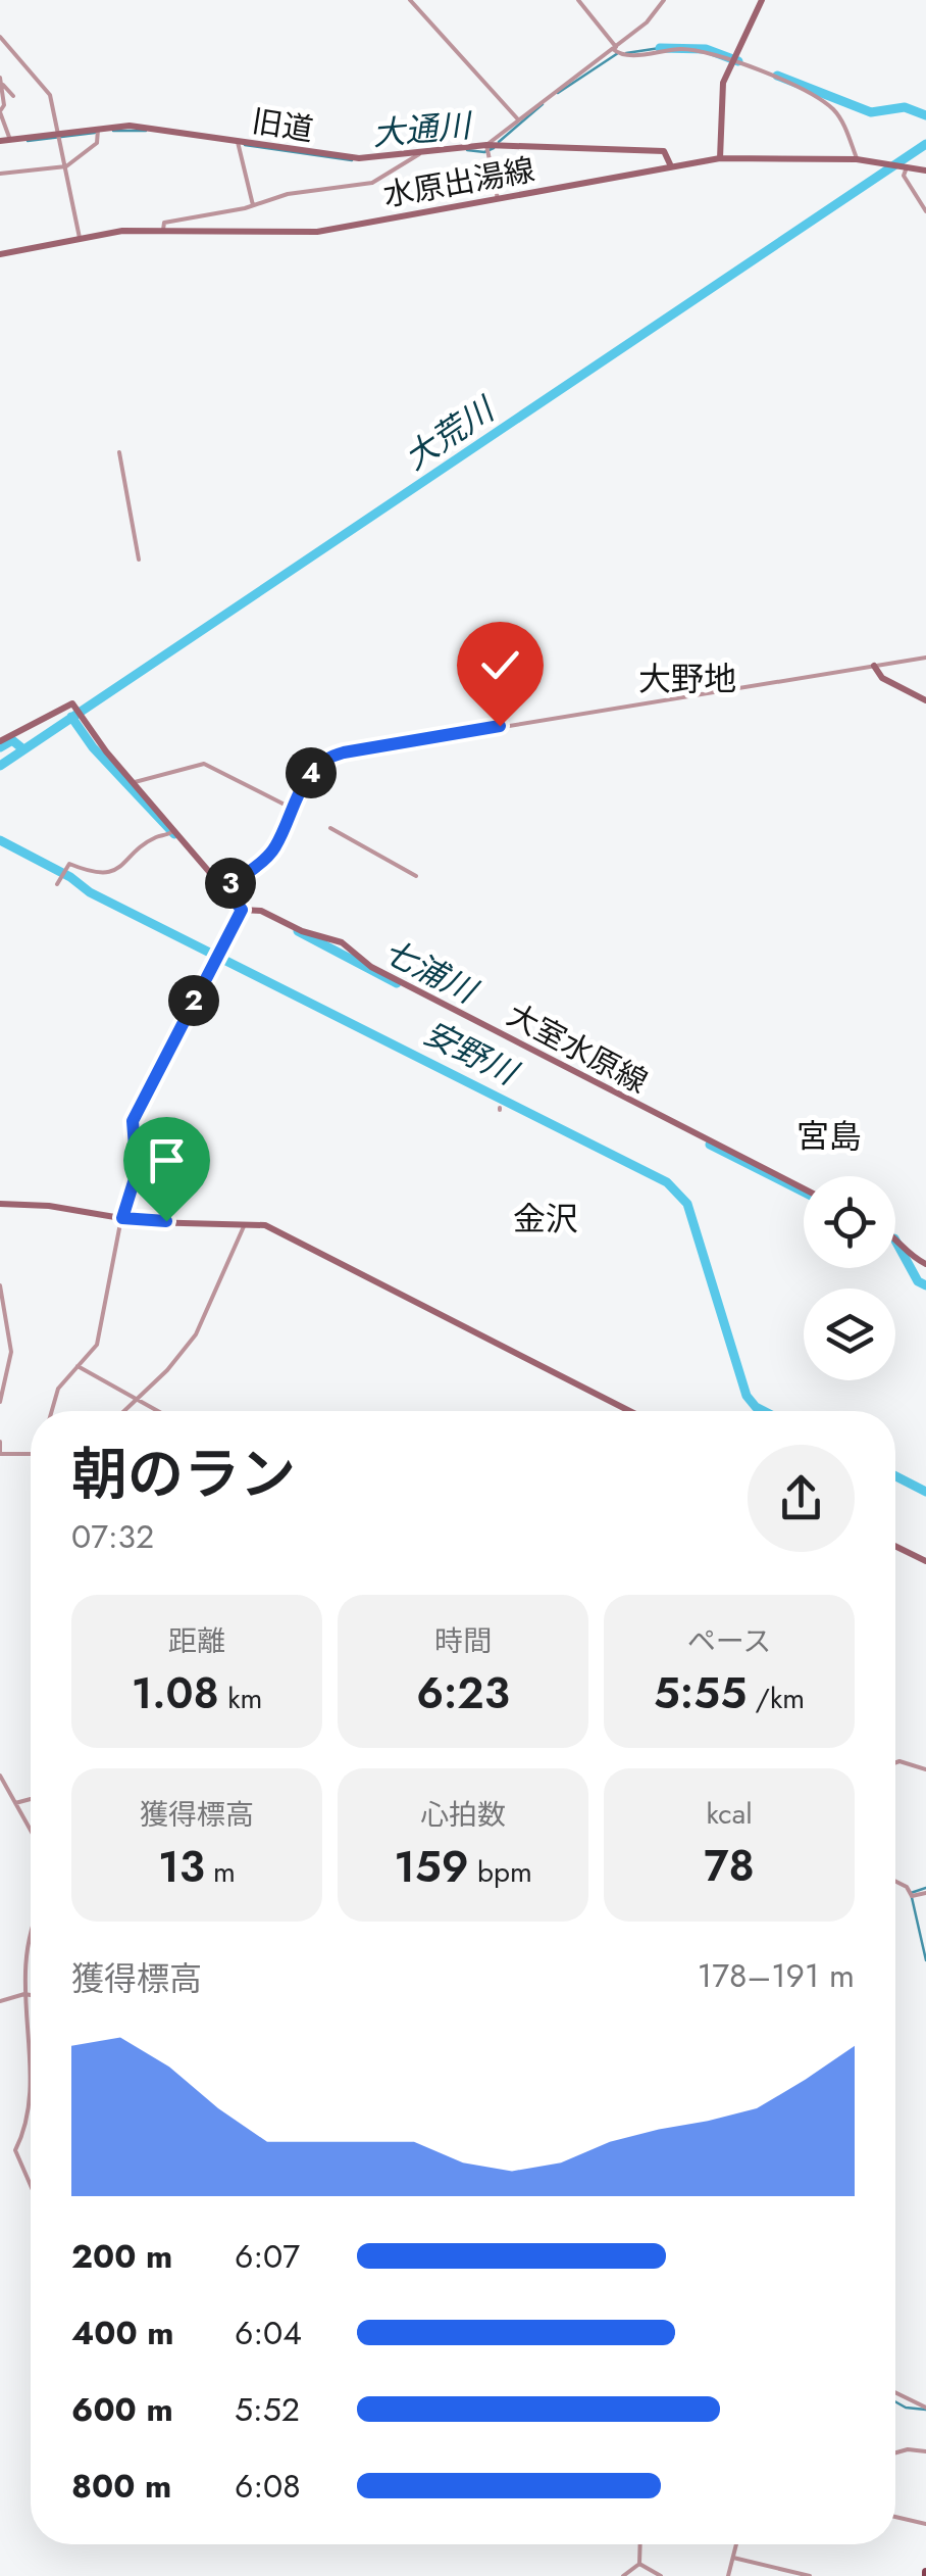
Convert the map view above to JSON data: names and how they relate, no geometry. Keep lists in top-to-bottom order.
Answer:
{
  "streets": {
    "street": ["旧道", "水原出湯線", "大室水原線"]
  },
  "crossings": [
    ["旧道", "水原出湯線"]
  ],
  "districts": ["大野地", "宮島", "金沢"],
  "water": [
    "大通川",
    "大荒川",
    "七浦川",
    "安野川"
  ],
  "page": {
    "pins": ["4", "3", "2"],
    "heading": ["朝のラン", "07:32"],
    "stats": [
      ["距離", "1.08 km"],
      ["時間", "6:23"],
      ["ペース", "5:55 /km"],
      ["獲得標高", "13 m"],
      ["心拍数", "159 bpm"],
      ["kcal", "78"]
    ],
    "chart": ["獲得標高", "178–191 m"],
    "list": [
      {
        "name": "200 m",
        "note": "6:07"
      },
      {
        "name": "400 m",
        "note": "6:04"
      },
      {
        "name": "600 m",
        "note": "5:52"
      },
      {
        "name": "800 m",
        "note": "6:08"
      }
    ]
  }
}
